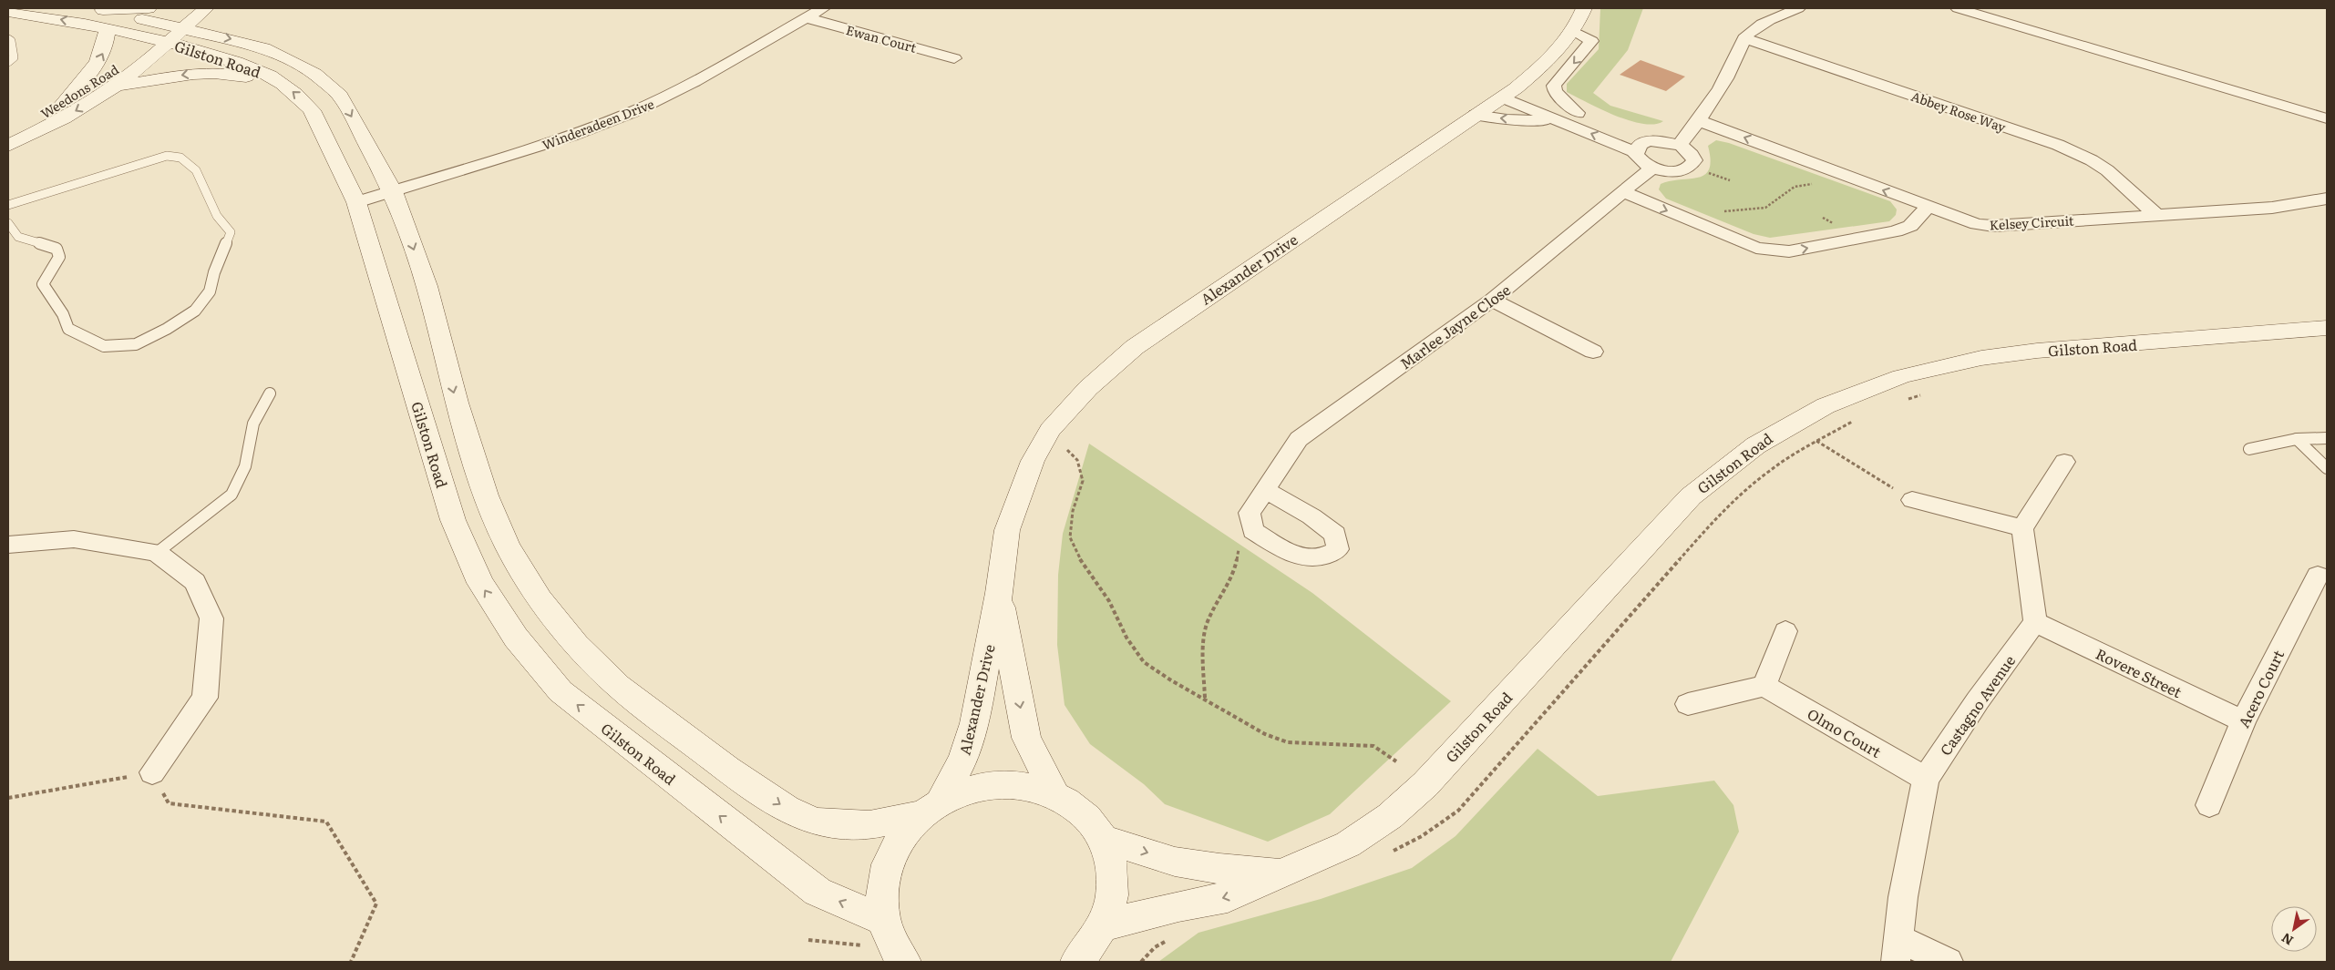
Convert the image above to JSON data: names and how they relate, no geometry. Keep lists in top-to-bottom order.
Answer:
{
  "streets": {
    "main road": ["Gilston Road", "Weedons Road", "Alexander Drive"],
    "street": [
      "Ewan Court",
      "Abbey Rose Way",
      "Winderadeen Drive",
      "Kelsey Circuit",
      "Marlee Jayne Close",
      "Rovere Street",
      "Acero Court",
      "Castagno Avenue",
      "Olmo Court"
    ]
  },
  "crossings": [
    ["Ewan Court", "Winderadeen Drive"],
    ["Gilston Road", "Weedons Road"],
    ["Gilston Road", "Winderadeen Drive"],
    ["Gilston Road", "Alexander Drive"],
    ["Abbey Rose Way", "Kelsey Circuit"],
    ["Rovere Street", "Acero Court"],
    ["Rovere Street", "Castagno Avenue"],
    ["Castagno Avenue", "Olmo Court"]
  ],
  "one_way": ["Kelsey Circuit"],
  "north": "bottom left"
}
